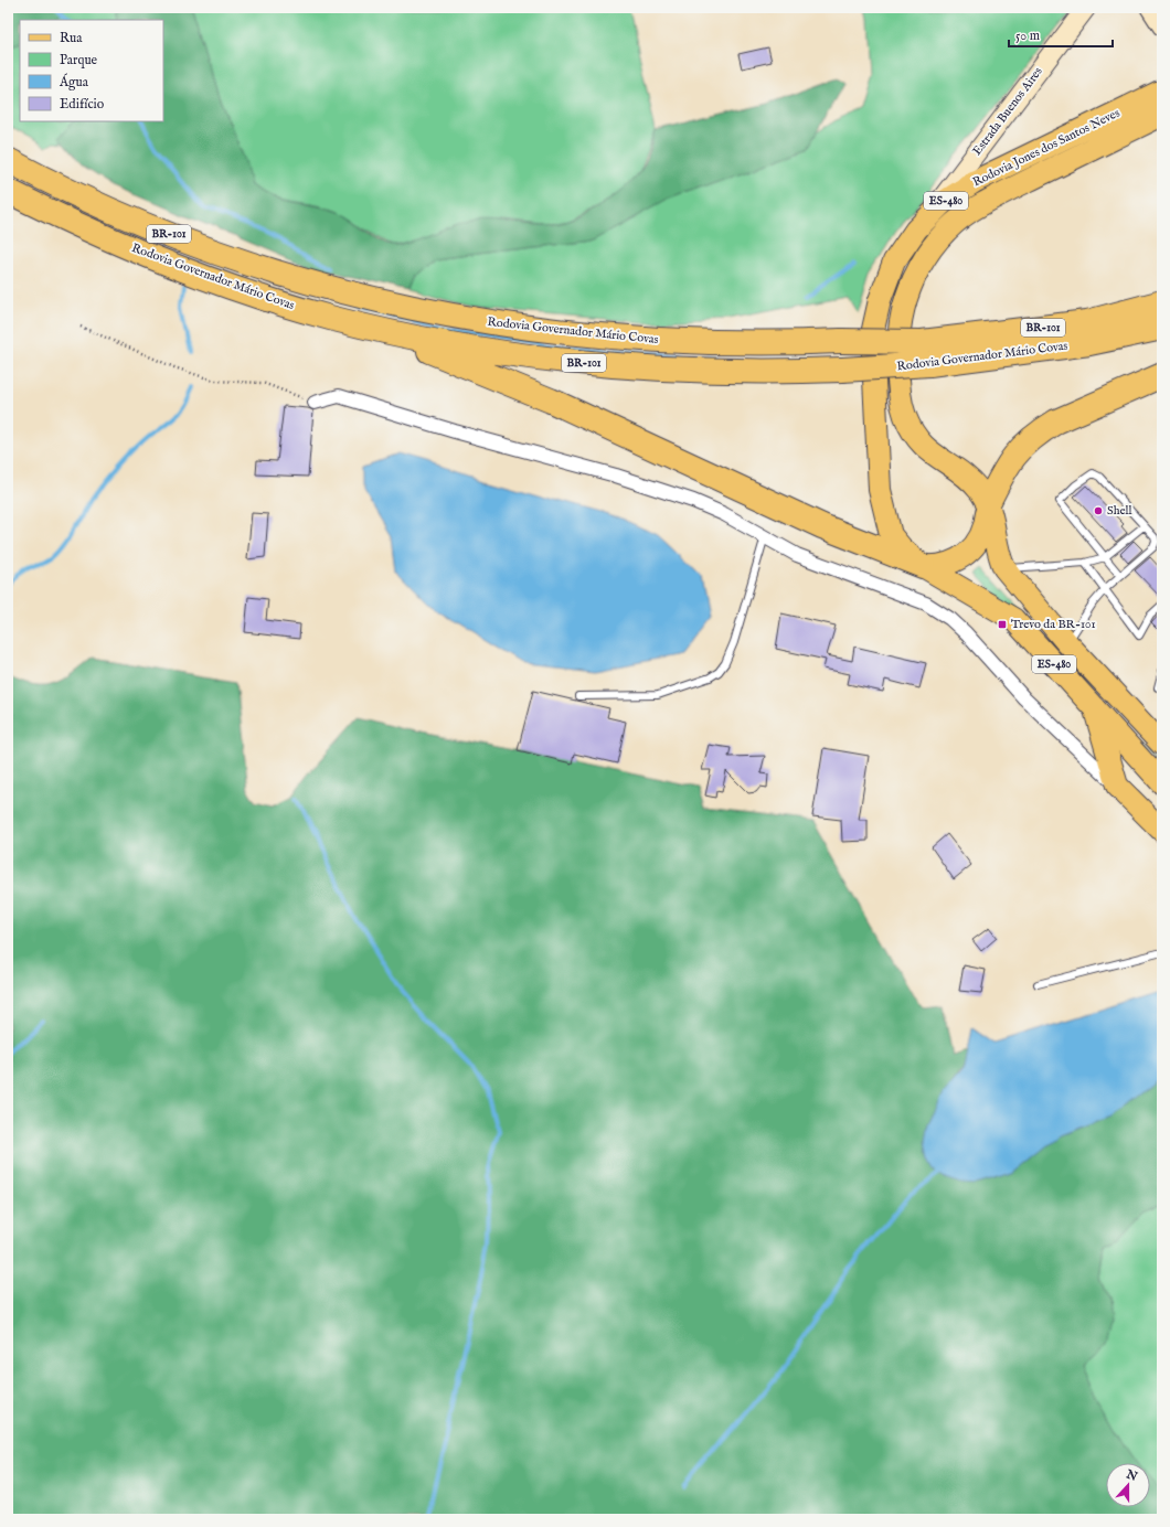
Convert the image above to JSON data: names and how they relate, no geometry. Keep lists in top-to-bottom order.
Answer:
{
  "streets": {
    "highway": ["BR-101", "Rodovia Governador Mário Covas"],
    "main road": ["Estrada Buenos Aires", "Rodovia Jones dos Santos Neves", "ES-480"]
  },
  "crossings": [
    ["Estrada Buenos Aires", "Rodovia Jones dos Santos Neves"]
  ],
  "places": {
    "other": ["Shell"],
    "transit": ["Trevo da BR-101"]
  },
  "legend": [
    "Rua",
    "Parque",
    "Água",
    "Edifício"
  ],
  "scale_bar": "50 m",
  "north": "top"
}
